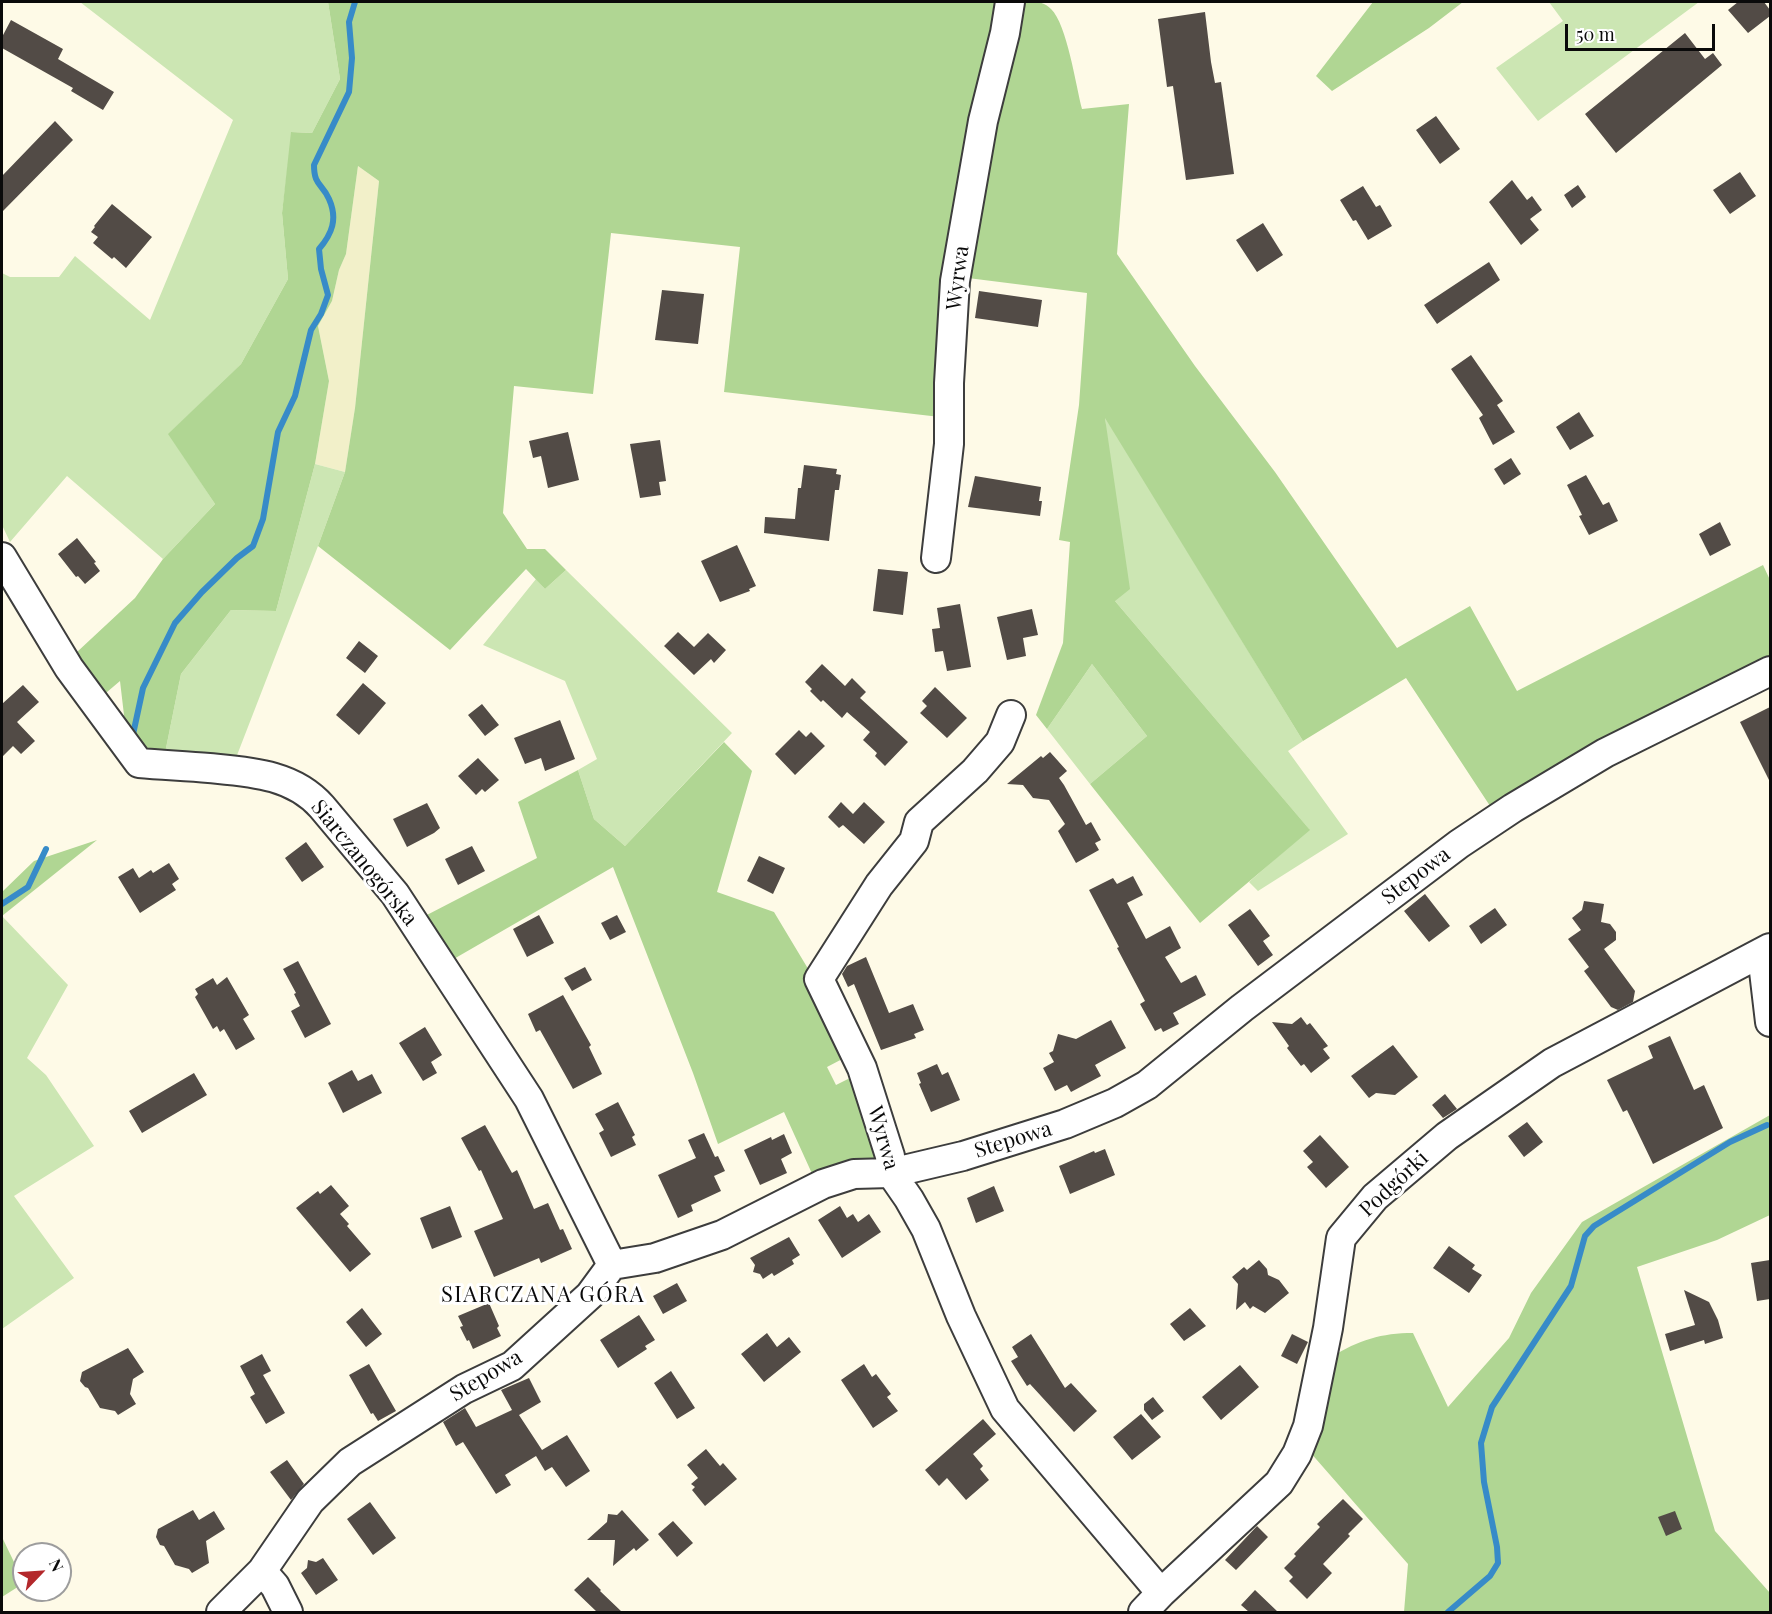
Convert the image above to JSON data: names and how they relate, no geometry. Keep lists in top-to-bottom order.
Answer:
{
  "streets": {
    "street": [
      "Wyrwa",
      "Siarczanogórska",
      "Stepowa",
      "Podgórki"
    ]
  },
  "crossings": [
    ["Wyrwa", "Stepowa"],
    ["Wyrwa", "Podgórki"],
    ["Siarczanogórska", "Stepowa"]
  ],
  "districts": ["SIARCZANA GÓRA"],
  "scale_bar": "50 m",
  "north": "top right"
}
